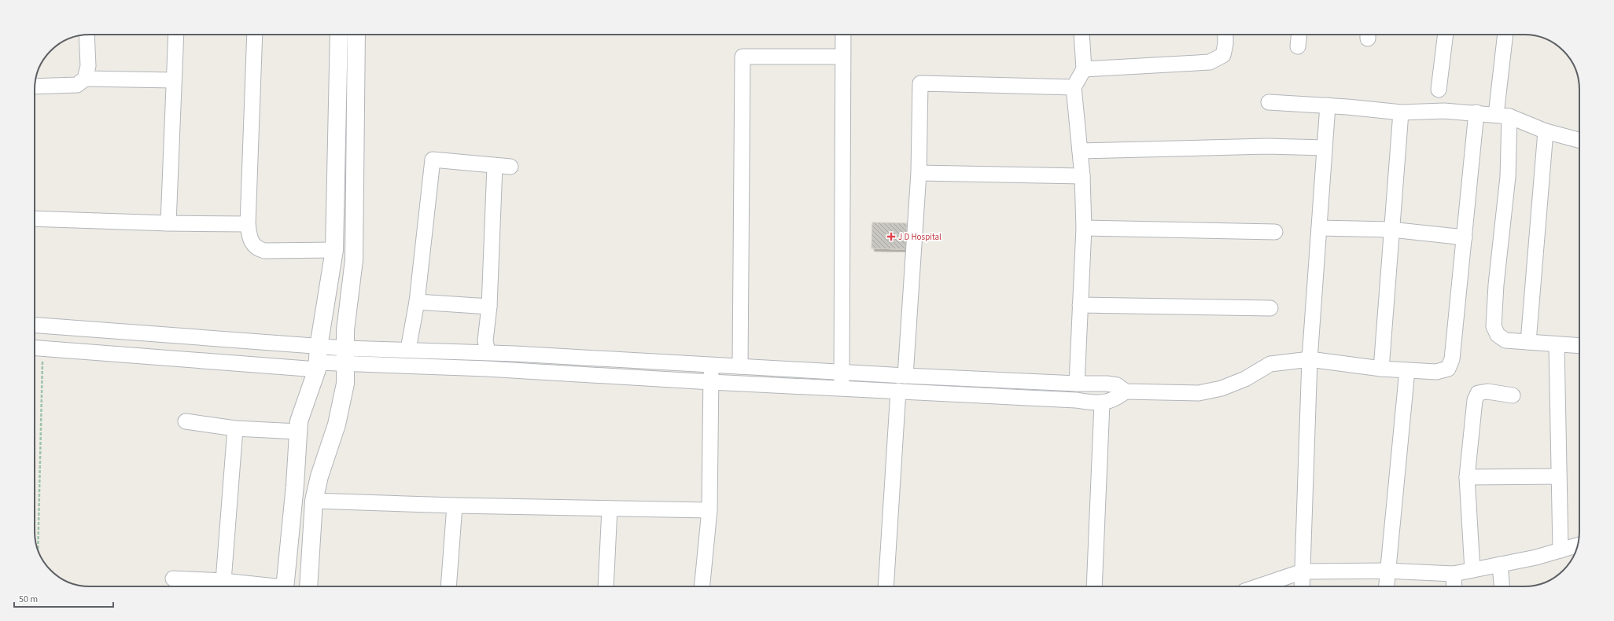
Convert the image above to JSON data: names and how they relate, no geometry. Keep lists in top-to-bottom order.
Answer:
{
  "places": {
    "health": ["J D Hospital"]
  },
  "scale_bar": "50 m"
}
